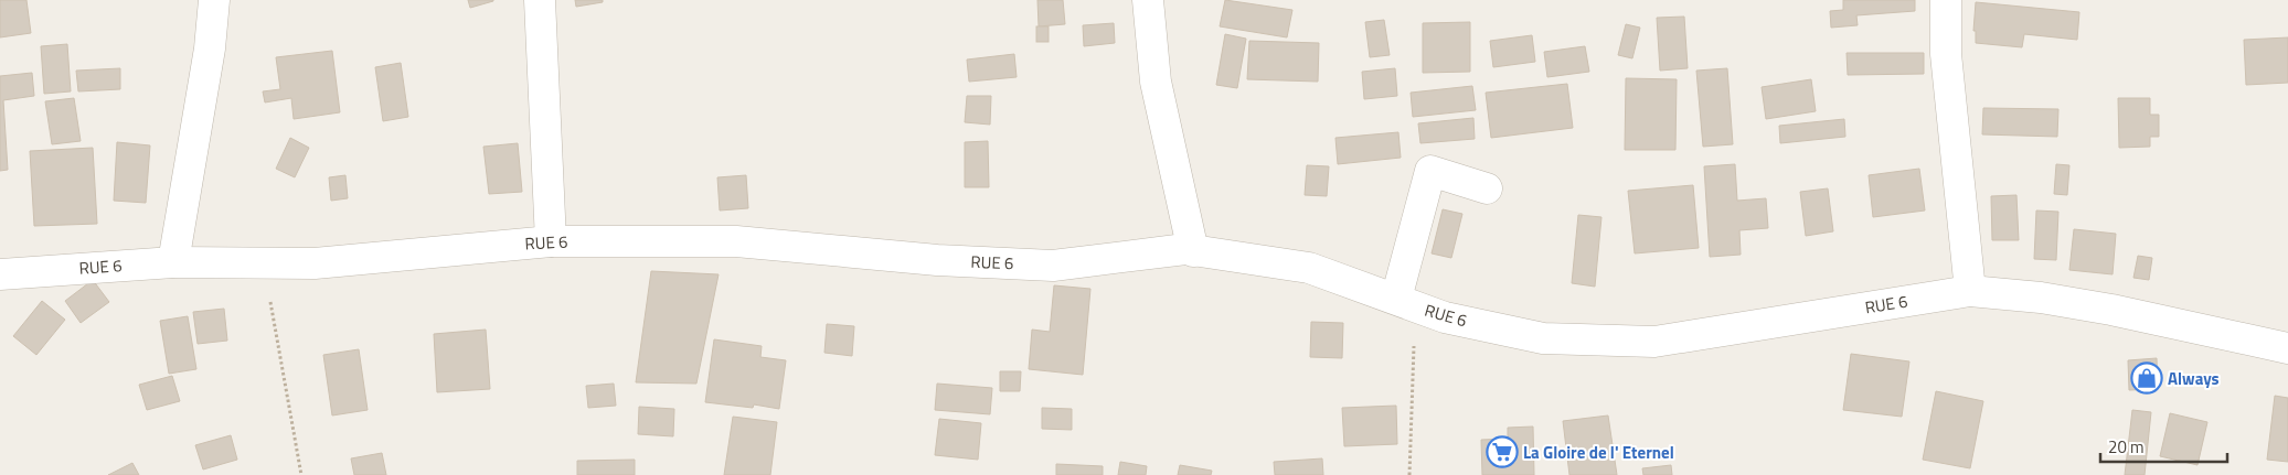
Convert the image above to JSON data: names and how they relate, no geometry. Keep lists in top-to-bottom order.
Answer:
{
  "streets": {
    "street": ["RUE 6"]
  },
  "places": {
    "shop": ["Always"],
    "supermarket": ["La Gloire de l' Eternel"]
  },
  "scale_bar": "20 m"
}
